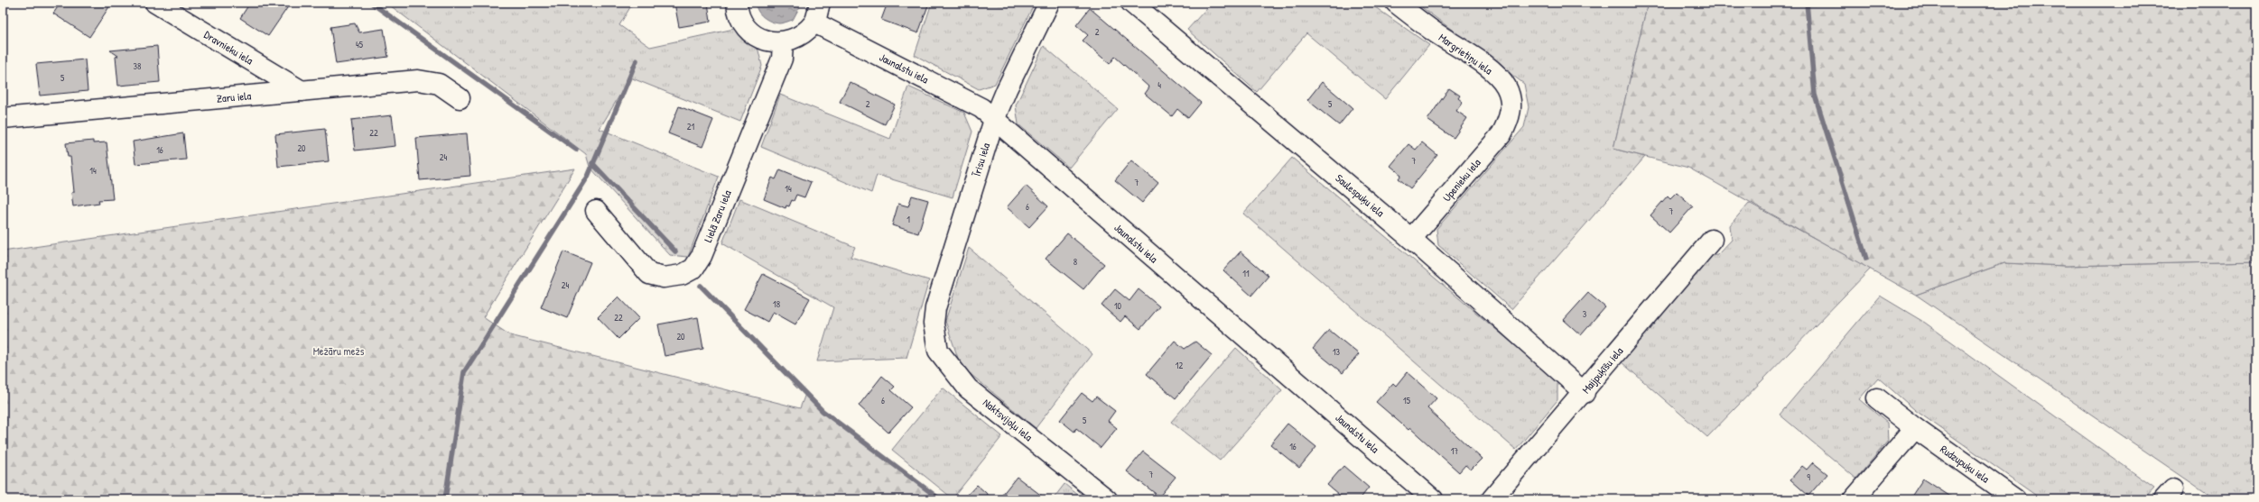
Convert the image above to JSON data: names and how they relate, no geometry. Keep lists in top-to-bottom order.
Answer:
{
  "streets": {
    "street": [
      "Dravnieku iela",
      "Margrietiņu iela",
      "Jaunalstu iela",
      "Zaru iela",
      "Īrisu iela",
      "Upenieku iela",
      "Saulespuķu iela",
      "Lielā Zaru iela",
      "Maijpuķīšu iela",
      "Naktsvijoļu iela",
      "Rudzupuķu iela"
    ]
  },
  "crossings": [
    ["Dravnieku iela", "Zaru iela"],
    ["Margrietiņu iela", "Upenieku iela"],
    ["Jaunalstu iela", "Īrisu iela"],
    ["Īrisu iela", "Naktsvijoļu iela"],
    ["Upenieku iela", "Saulespuķu iela"],
    ["Saulespuķu iela", "Maijpuķīšu iela"]
  ],
  "parks": ["Mežāru mežs"],
  "house_numbers": [
    "2",
    "45",
    "38",
    "5",
    "4",
    "2",
    "5",
    "21",
    "22",
    "20",
    "16",
    "24",
    "7",
    "14",
    "7",
    "14",
    "6",
    "7",
    "1",
    "8",
    "11",
    "24",
    "18",
    "10",
    "3",
    "22",
    "20",
    "13",
    "12",
    "6",
    "15",
    "5",
    "16",
    "17",
    "7",
    "9"
  ]
}
